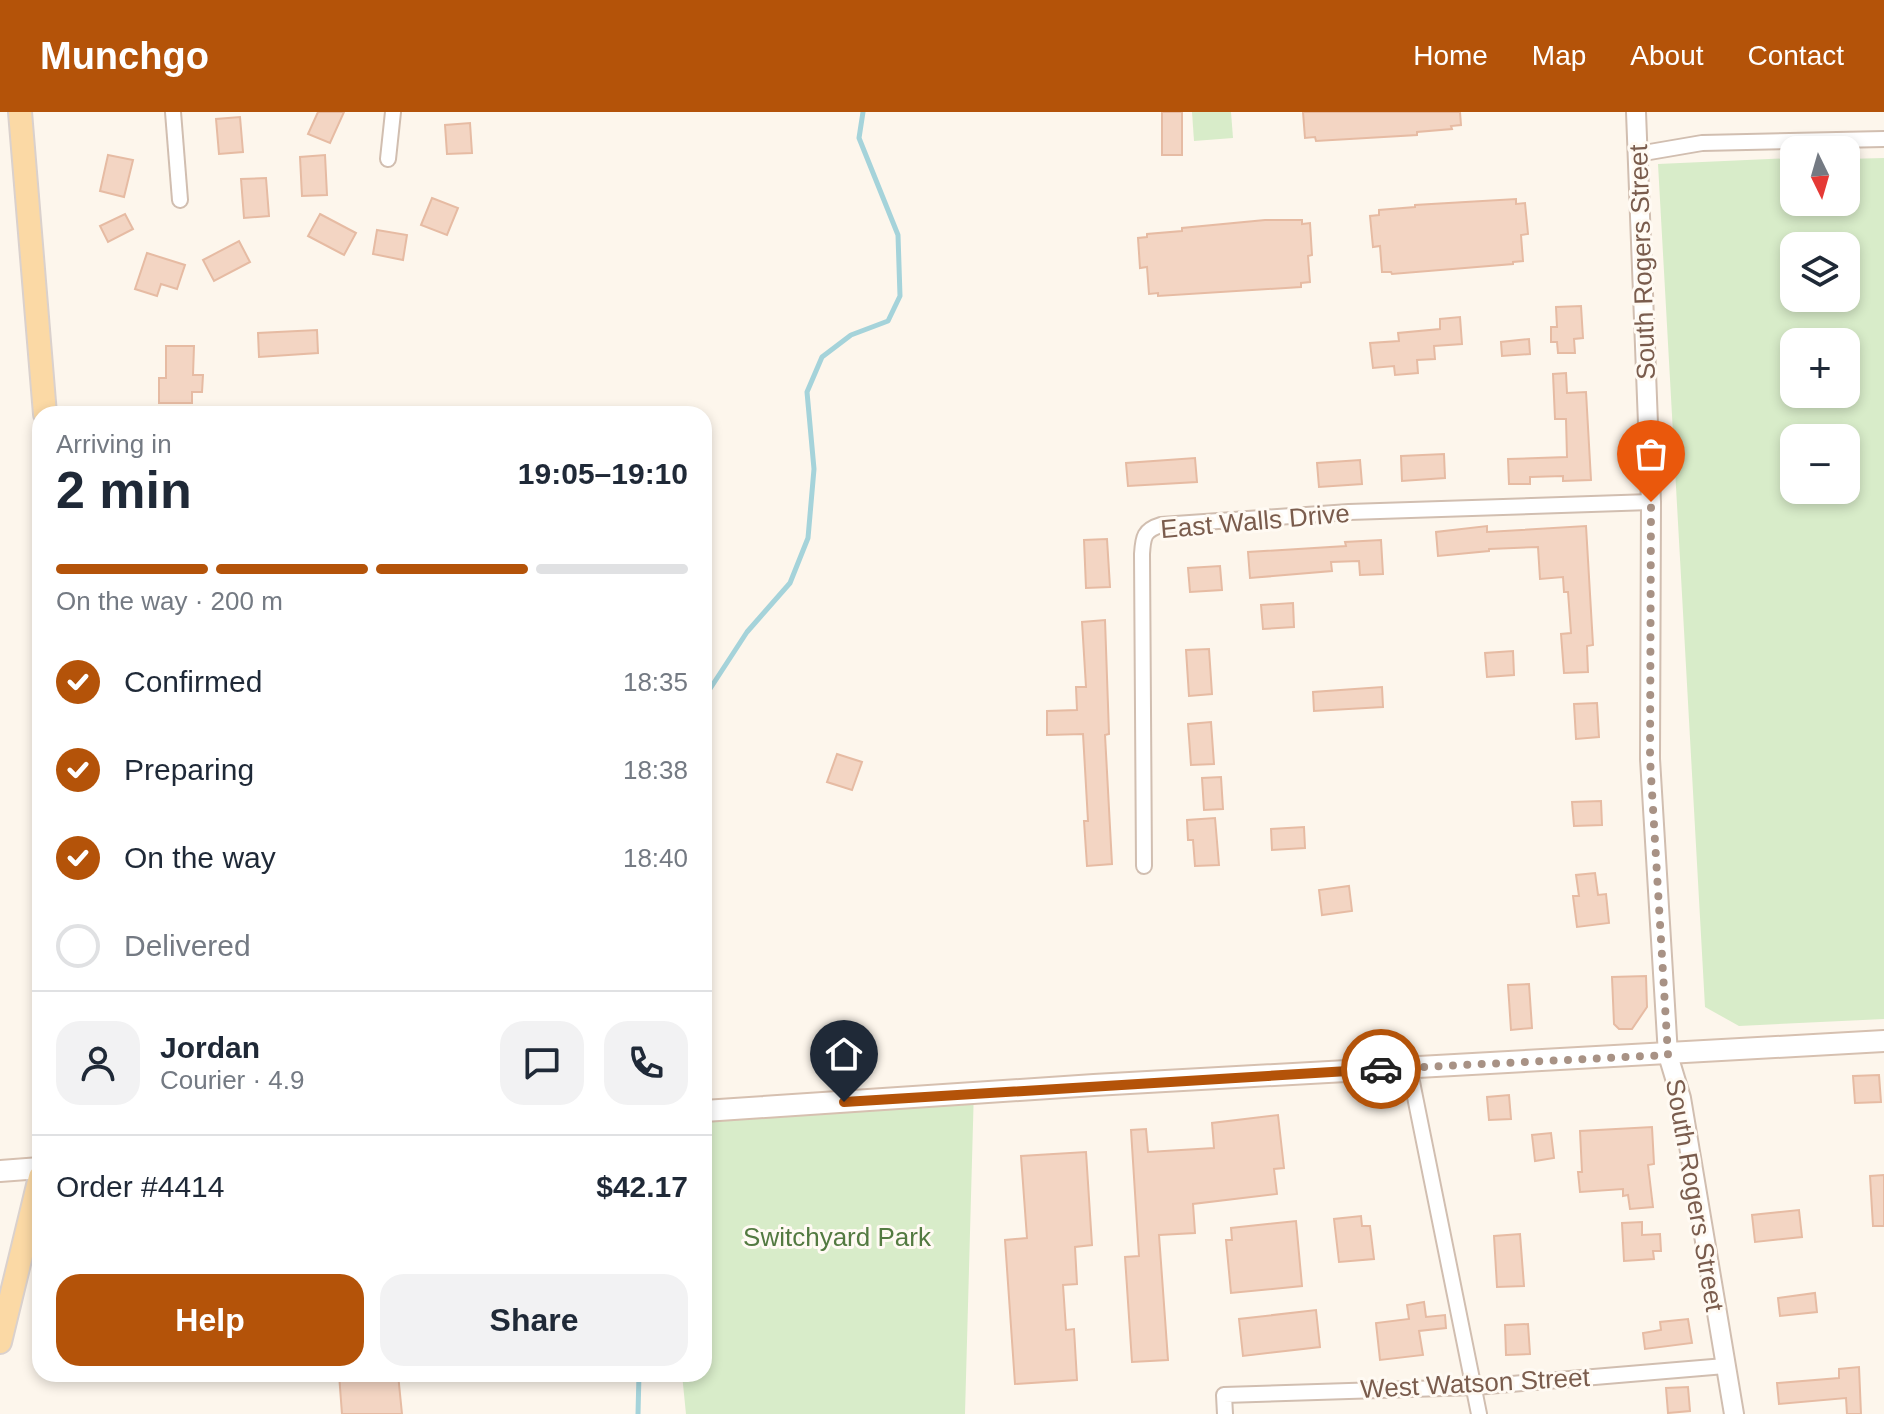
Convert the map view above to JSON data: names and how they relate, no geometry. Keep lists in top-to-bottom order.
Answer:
{
  "streets": {
    "street": ["South Rogers Street", "East Walls Drive", "West Watson Street"]
  },
  "crossings": [
    ["South Rogers Street", "East Walls Drive"],
    ["South Rogers Street", "West Watson Street"]
  ],
  "parks": ["Switchyard Park"],
  "north": "bottom",
  "page": {
    "header": "Munchgo",
    "nav": [
      "Home",
      "Map",
      "About",
      "Contact"
    ],
    "map_buttons": ["+", "−"],
    "heading": ["2 min", "Arriving in", "19:05–19:10"],
    "panel": [
      "Jordan",
      "Courier · 4.9",
      "Order #4414",
      "$42.17"
    ],
    "bar": "On the way · 200 m",
    "list": [
      ["Confirmed", "18:35"],
      ["Preparing", "18:38"],
      ["On the way", "18:40"],
      "Delivered"
    ],
    "buttons": ["Help", "Share"]
  }
}
